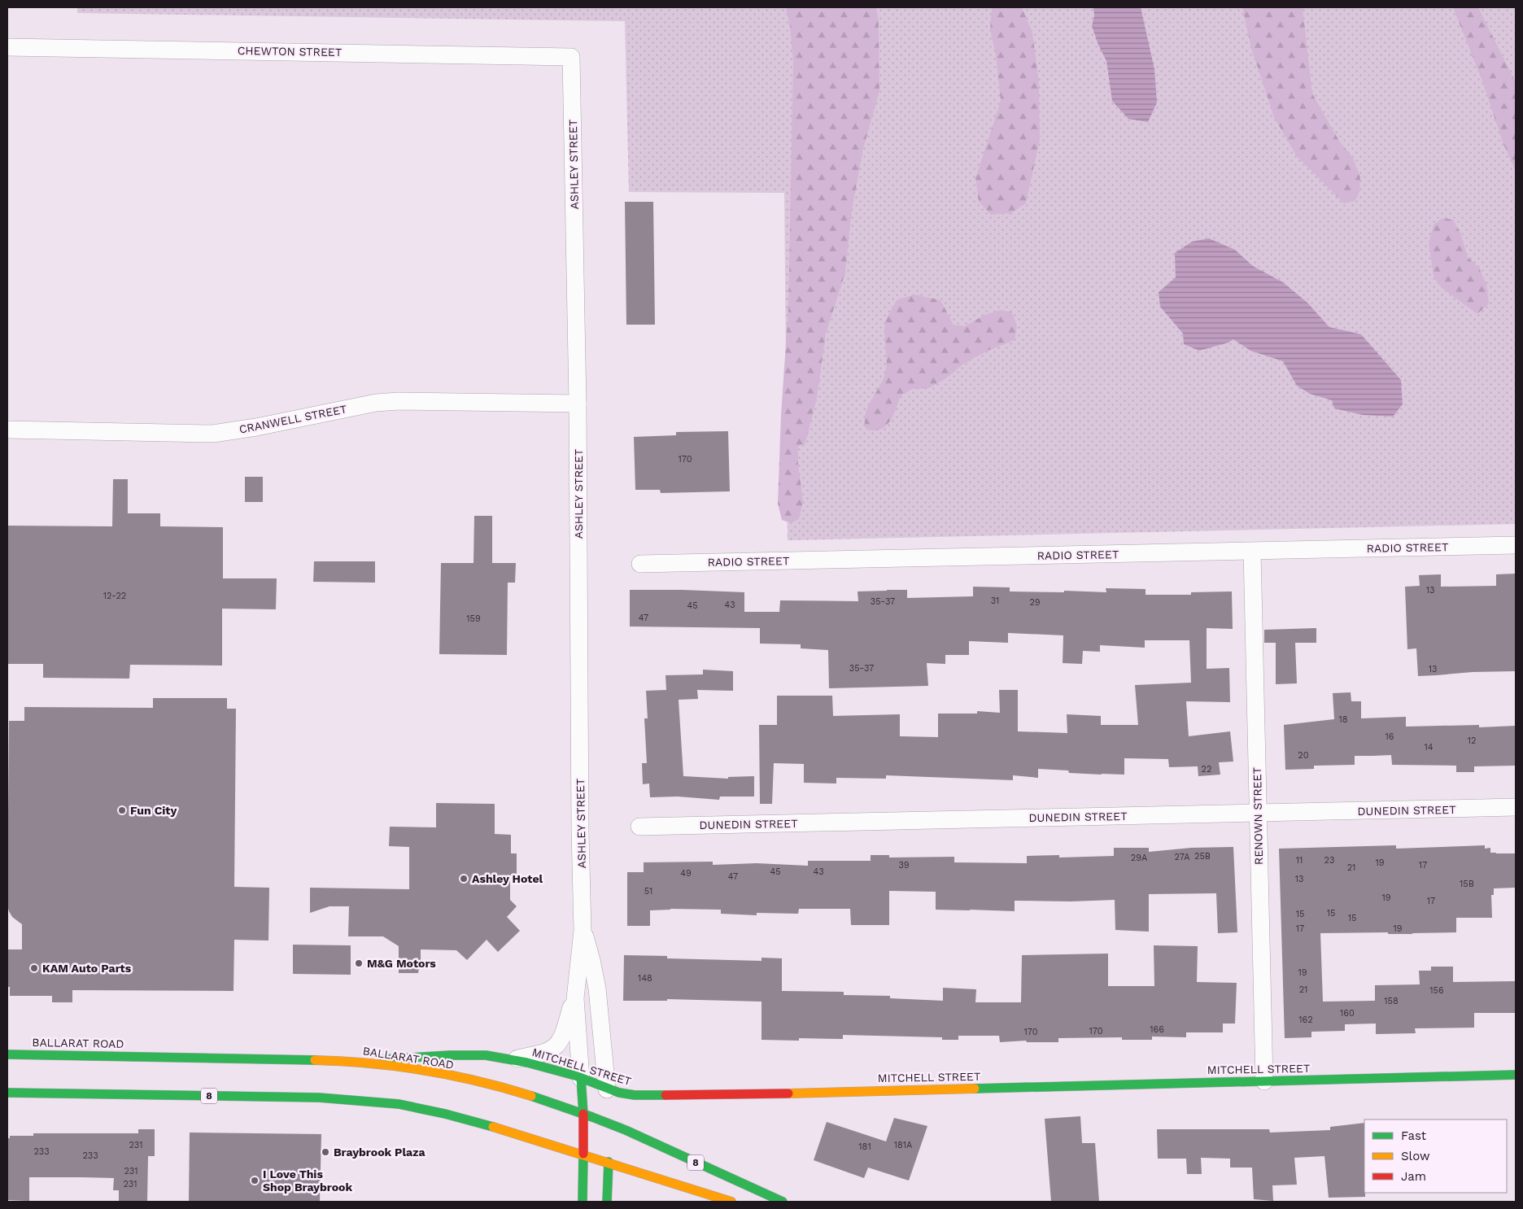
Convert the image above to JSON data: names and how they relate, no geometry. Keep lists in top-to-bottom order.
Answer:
{
  "streets": {
    "main road": [
      "ASHLEY STREET",
      "BALLARAT ROAD",
      "MITCHELL STREET",
      "8"
    ],
    "street": [
      "CHEWTON STREET",
      "CRANWELL STREET",
      "RADIO STREET",
      "DUNEDIN STREET",
      "RENOWN STREET"
    ]
  },
  "crossings": [
    ["CHEWTON STREET", "ASHLEY STREET"],
    ["ASHLEY STREET", "CRANWELL STREET"],
    ["ASHLEY STREET", "BALLARAT ROAD"],
    ["ASHLEY STREET", "MITCHELL STREET"],
    ["ASHLEY STREET", "8"],
    ["RADIO STREET", "RENOWN STREET"],
    ["DUNEDIN STREET", "RENOWN STREET"],
    ["RENOWN STREET", "MITCHELL STREET"],
    ["BALLARAT ROAD", "MITCHELL STREET"]
  ],
  "places": [
    "Fun City",
    "Ashley Hotel",
    "M&G Motors",
    "KAM Auto Parts",
    "Braybrook Plaza",
    "I Love This Shop Braybrook"
  ],
  "house_numbers": [
    "170",
    "13",
    "12-22",
    "31",
    "35-37",
    "29",
    "43",
    "45",
    "47",
    "159",
    "35-37",
    "13",
    "18",
    "16",
    "12",
    "14",
    "20",
    "22",
    "25B",
    "27A",
    "29A",
    "11",
    "23",
    "19",
    "39",
    "17",
    "21",
    "45",
    "43",
    "49",
    "47",
    "13",
    "15B",
    "51",
    "19",
    "17",
    "15",
    "15",
    "15",
    "17",
    "19",
    "19",
    "148",
    "21",
    "156",
    "158",
    "160",
    "162",
    "166",
    "170",
    "170",
    "231",
    "181A",
    "181",
    "233",
    "233",
    "231",
    "231"
  ],
  "legend": ["Fast", "Slow", "Jam"]
}
